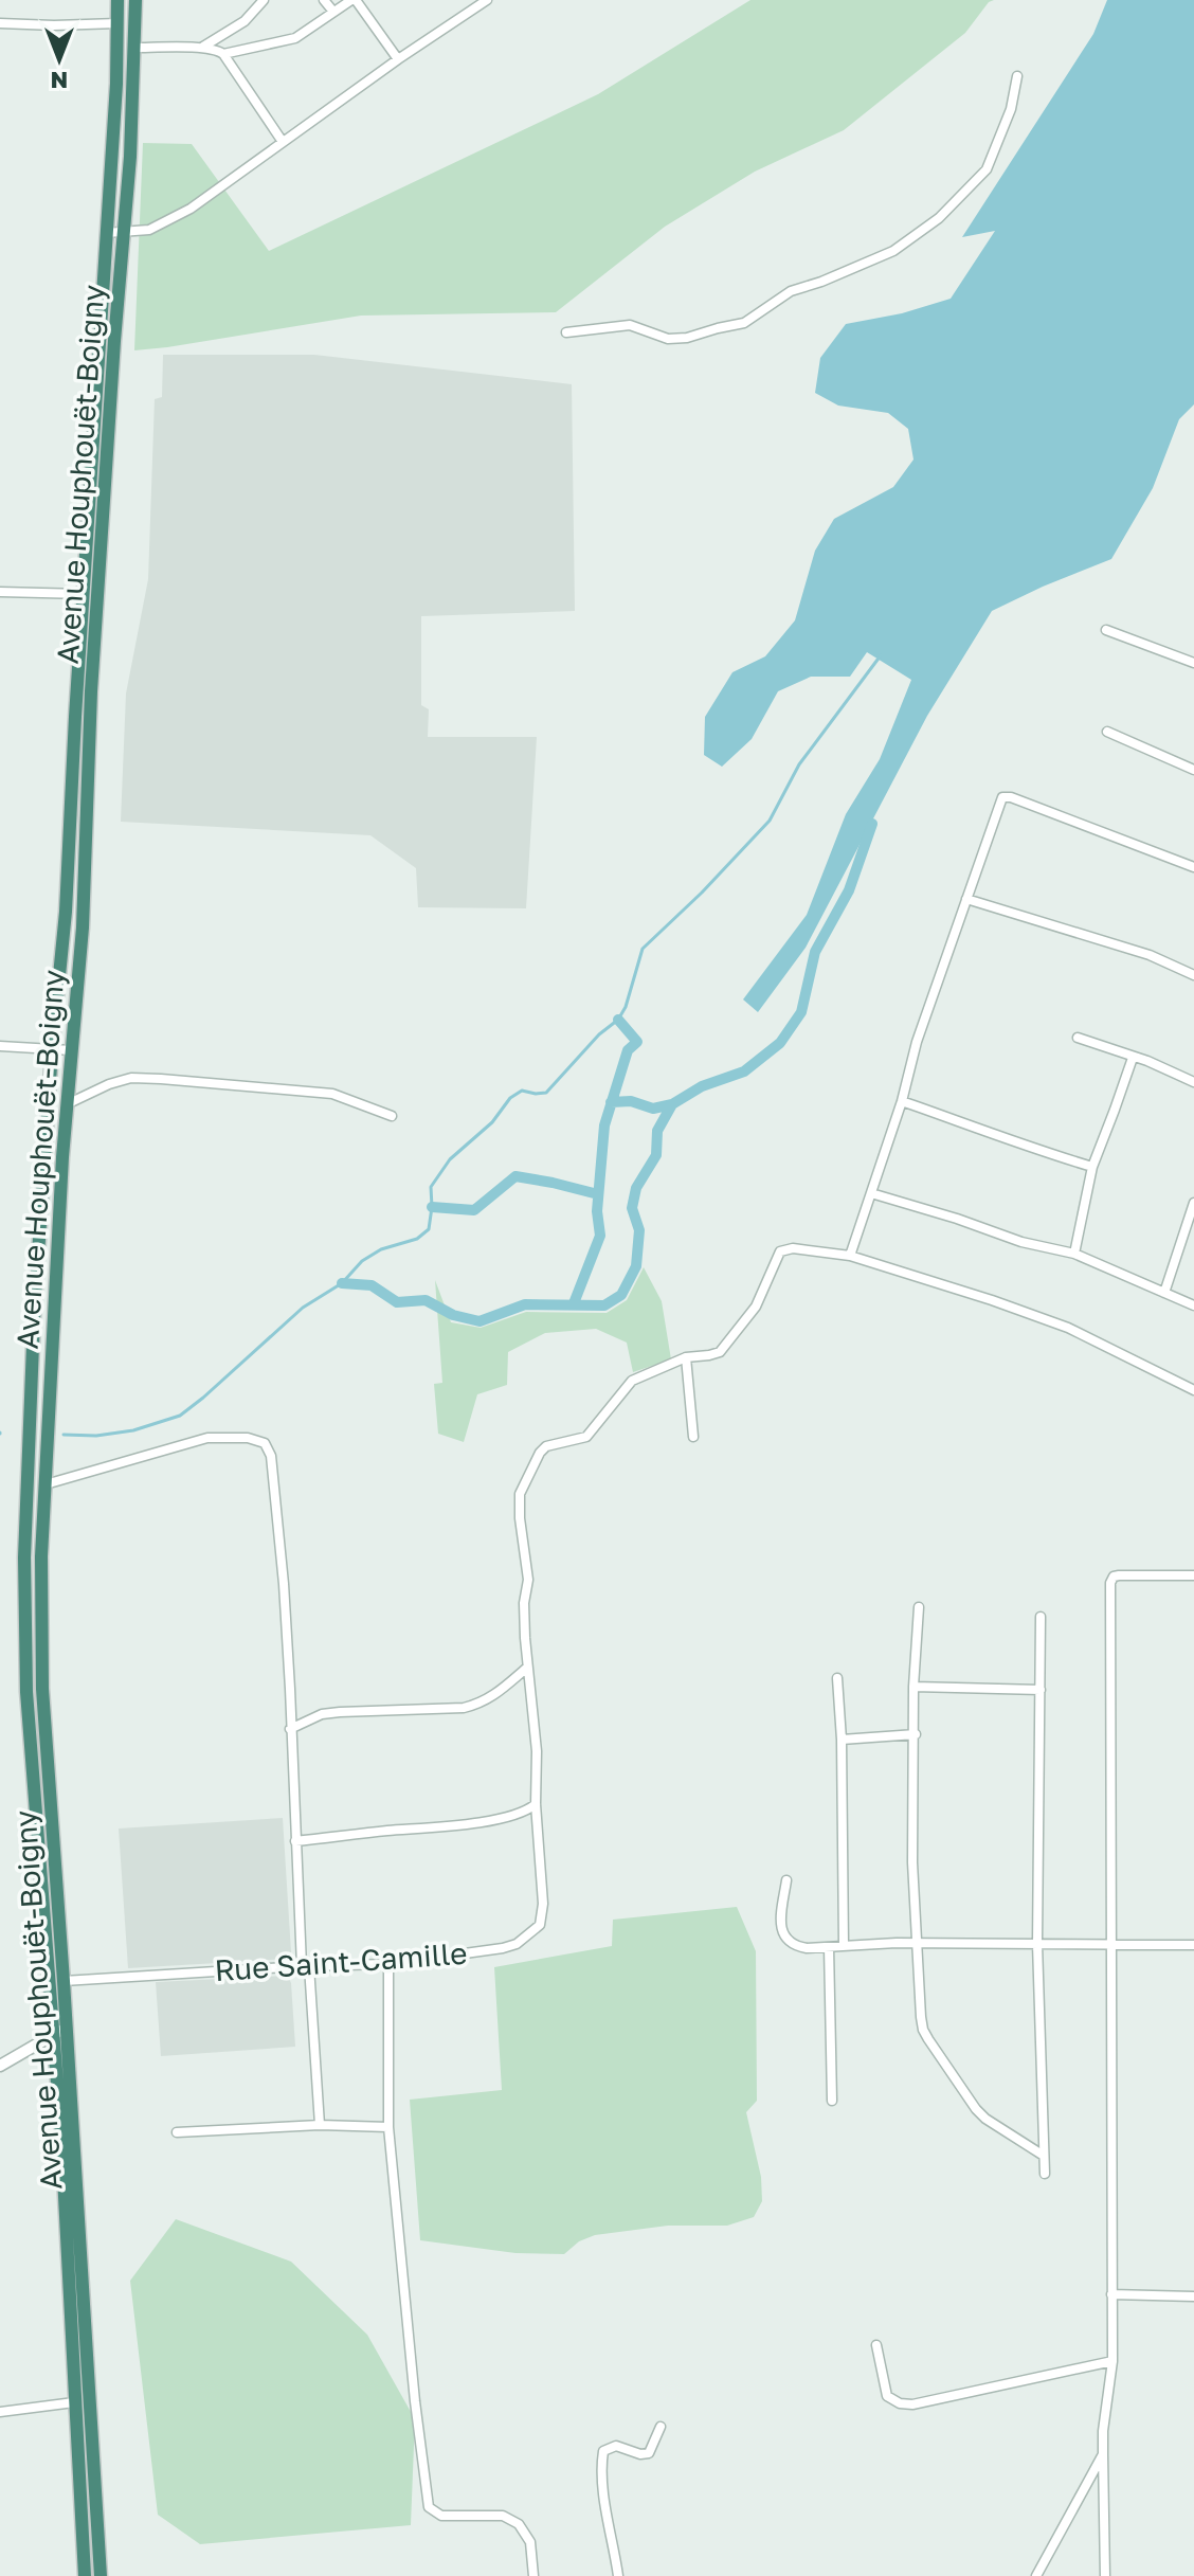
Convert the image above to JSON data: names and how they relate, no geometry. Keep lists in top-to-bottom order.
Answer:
{
  "streets": {
    "highway": ["Avenue Houphouët-Boigny"],
    "street": ["Rue Saint-Camille"]
  },
  "crossings": [
    ["Avenue Houphouët-Boigny", "Rue Saint-Camille"]
  ],
  "north": "bottom"
}
